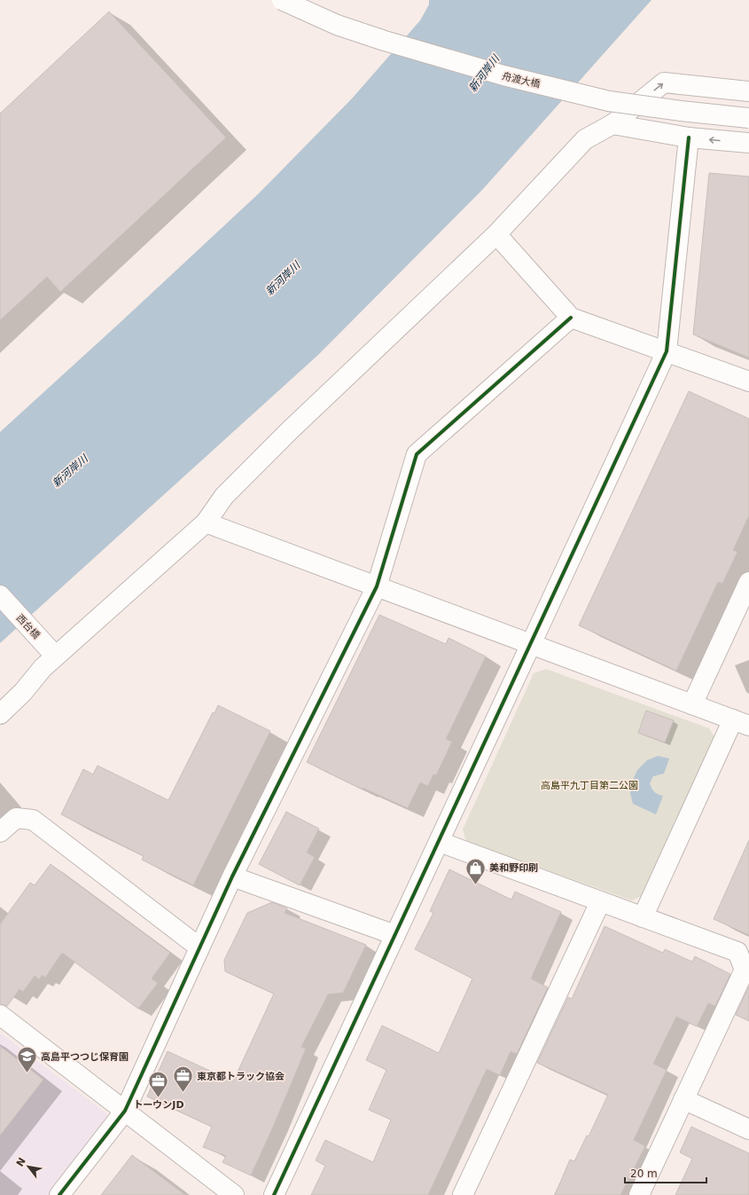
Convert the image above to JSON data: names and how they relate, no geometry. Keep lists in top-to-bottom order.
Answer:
{
  "streets": {
    "street": ["舟渡大橋", "西台橋"]
  },
  "water": ["新河岸川"],
  "parks": ["高島平九丁目第二公園"],
  "places": {
    "shop": ["美和野印刷"],
    "school or university": ["高島平つつじ保育園"],
    "office": ["東京都トラック協会", "トーウンJD"]
  },
  "scale_bar": "20 m",
  "north": "top left"
}
